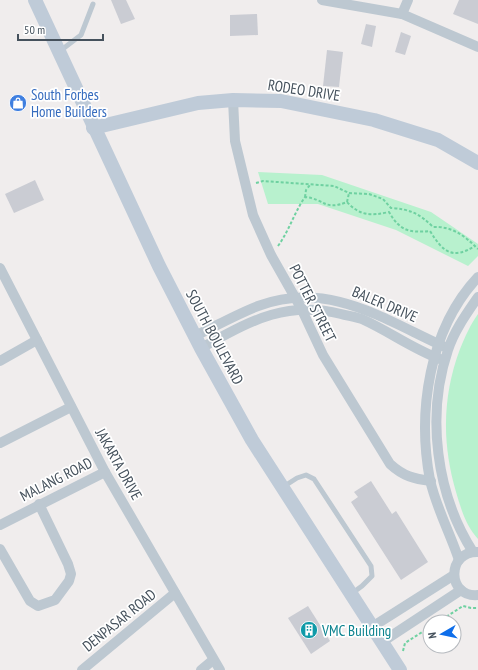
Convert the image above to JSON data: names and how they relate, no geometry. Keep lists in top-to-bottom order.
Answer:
{
  "streets": {
    "main road": ["RODEO DRIVE", "SOUTH BOULEVARD"],
    "street": [
      "POTTER STREET",
      "BALER DRIVE",
      "JAKARTA DRIVE",
      "MALANG ROAD",
      "DENPASAR ROAD"
    ]
  },
  "crossings": [
    ["RODEO DRIVE", "POTTER STREET"],
    ["RODEO DRIVE", "SOUTH BOULEVARD"],
    ["POTTER STREET", "BALER DRIVE"],
    ["BALER DRIVE", "SOUTH BOULEVARD"],
    ["JAKARTA DRIVE", "MALANG ROAD"],
    ["JAKARTA DRIVE", "DENPASAR ROAD"]
  ],
  "places": {
    "shop": ["South Forbes Home Builders"],
    "building": ["VMC Building"]
  },
  "scale_bar": "50 m",
  "north": "left"
}
